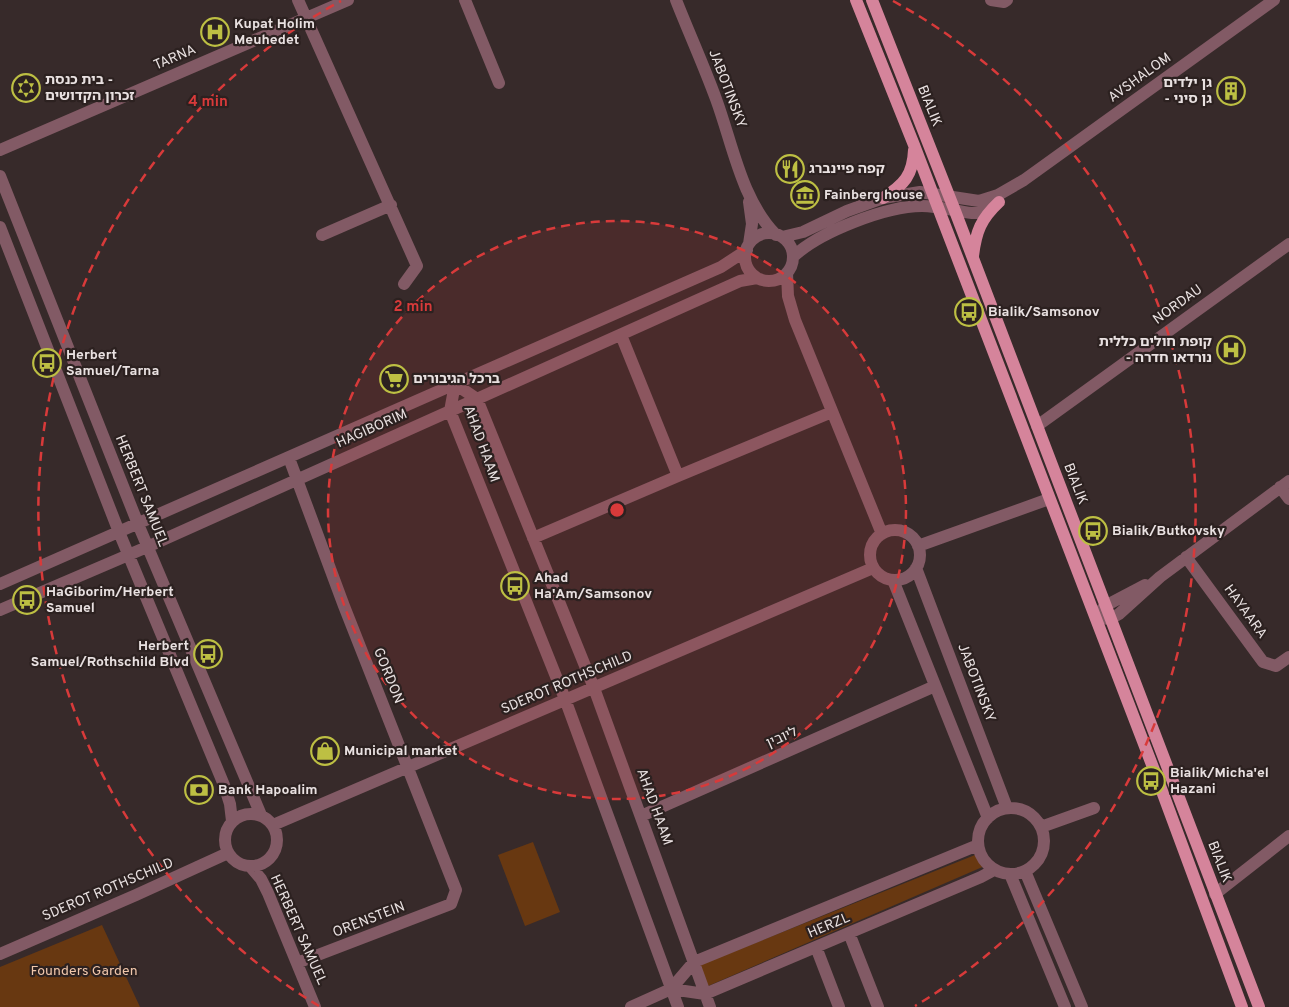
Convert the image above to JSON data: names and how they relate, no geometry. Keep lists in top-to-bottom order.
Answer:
{
  "streets": {
    "main road": ["BIALIK"],
    "street": [
      "TARNA",
      "AVSHALOM",
      "JABOTINSKY",
      "NORDAU",
      "HAGIBORIM",
      "AHAD HAAM",
      "HERBERT SAMUEL",
      "HAYAARA",
      "GORDON",
      "SDEROT ROTHSCHILD",
      "ליובין",
      "ORENSTEIN",
      "HERZL"
    ]
  },
  "crossings": [
    ["AVSHALOM", "BIALIK"],
    ["JABOTINSKY", "HAGIBORIM"],
    ["JABOTINSKY", "SDEROT ROTHSCHILD"],
    ["JABOTINSKY", "HERZL"],
    ["BIALIK", "NORDAU"],
    ["HAGIBORIM", "AHAD HAAM"],
    ["HAGIBORIM", "HERBERT SAMUEL"],
    ["HAGIBORIM", "GORDON"],
    ["AHAD HAAM", "SDEROT ROTHSCHILD"],
    ["AHAD HAAM", "ליובין"],
    ["AHAD HAAM", "HERZL"],
    ["HERBERT SAMUEL", "SDEROT ROTHSCHILD"],
    ["HERBERT SAMUEL", "ORENSTEIN"],
    ["GORDON", "SDEROT ROTHSCHILD"],
    ["GORDON", "ORENSTEIN"]
  ],
  "parks": ["Founders Garden"],
  "places": {
    "hospital": ["Kupat Holim Meuhedet", "קופת חולים כללית - נורדאו חדרה"],
    "synagogue": ["בית כנסת - זכרון הקדושים"],
    "building": ["גן ילדים - גן סיני"],
    "restaurant": ["קפה פיינברג"],
    "museum": ["Fainberg house"],
    "bus stop": [
      "Bialik/Samsonov",
      "Herbert Samuel/Tarna",
      "Bialik/Butkovsky",
      "Ahad Ha'Am/Samsonov",
      "HaGiborim/Herbert Samuel",
      "Herbert Samuel/Rothschild Blvd",
      "Bialik/Micha'el Hazani"
    ],
    "supermarket": ["ברכל הגיבורים"],
    "shop": ["Municipal market"],
    "bank": ["Bank Hapoalim"]
  },
  "rings": ["4 min", "2 min"]
}
